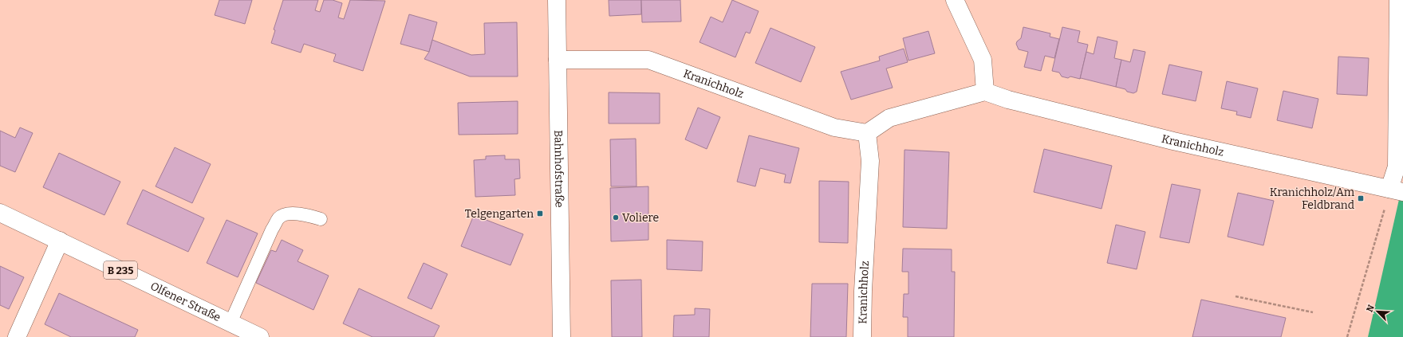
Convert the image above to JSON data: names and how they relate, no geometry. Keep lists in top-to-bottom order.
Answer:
{
  "streets": {
    "street": [
      "Kranichholz",
      "Bahnhofstraße",
      "B 235",
      "Olfener Straße"
    ]
  },
  "crossings": [
    ["Kranichholz", "Bahnhofstraße"]
  ],
  "places": {
    "transit": ["Kranichholz/Am Feldbrand", "Telgengarten"],
    "other": ["Voliere"]
  },
  "north": "top left"
}
